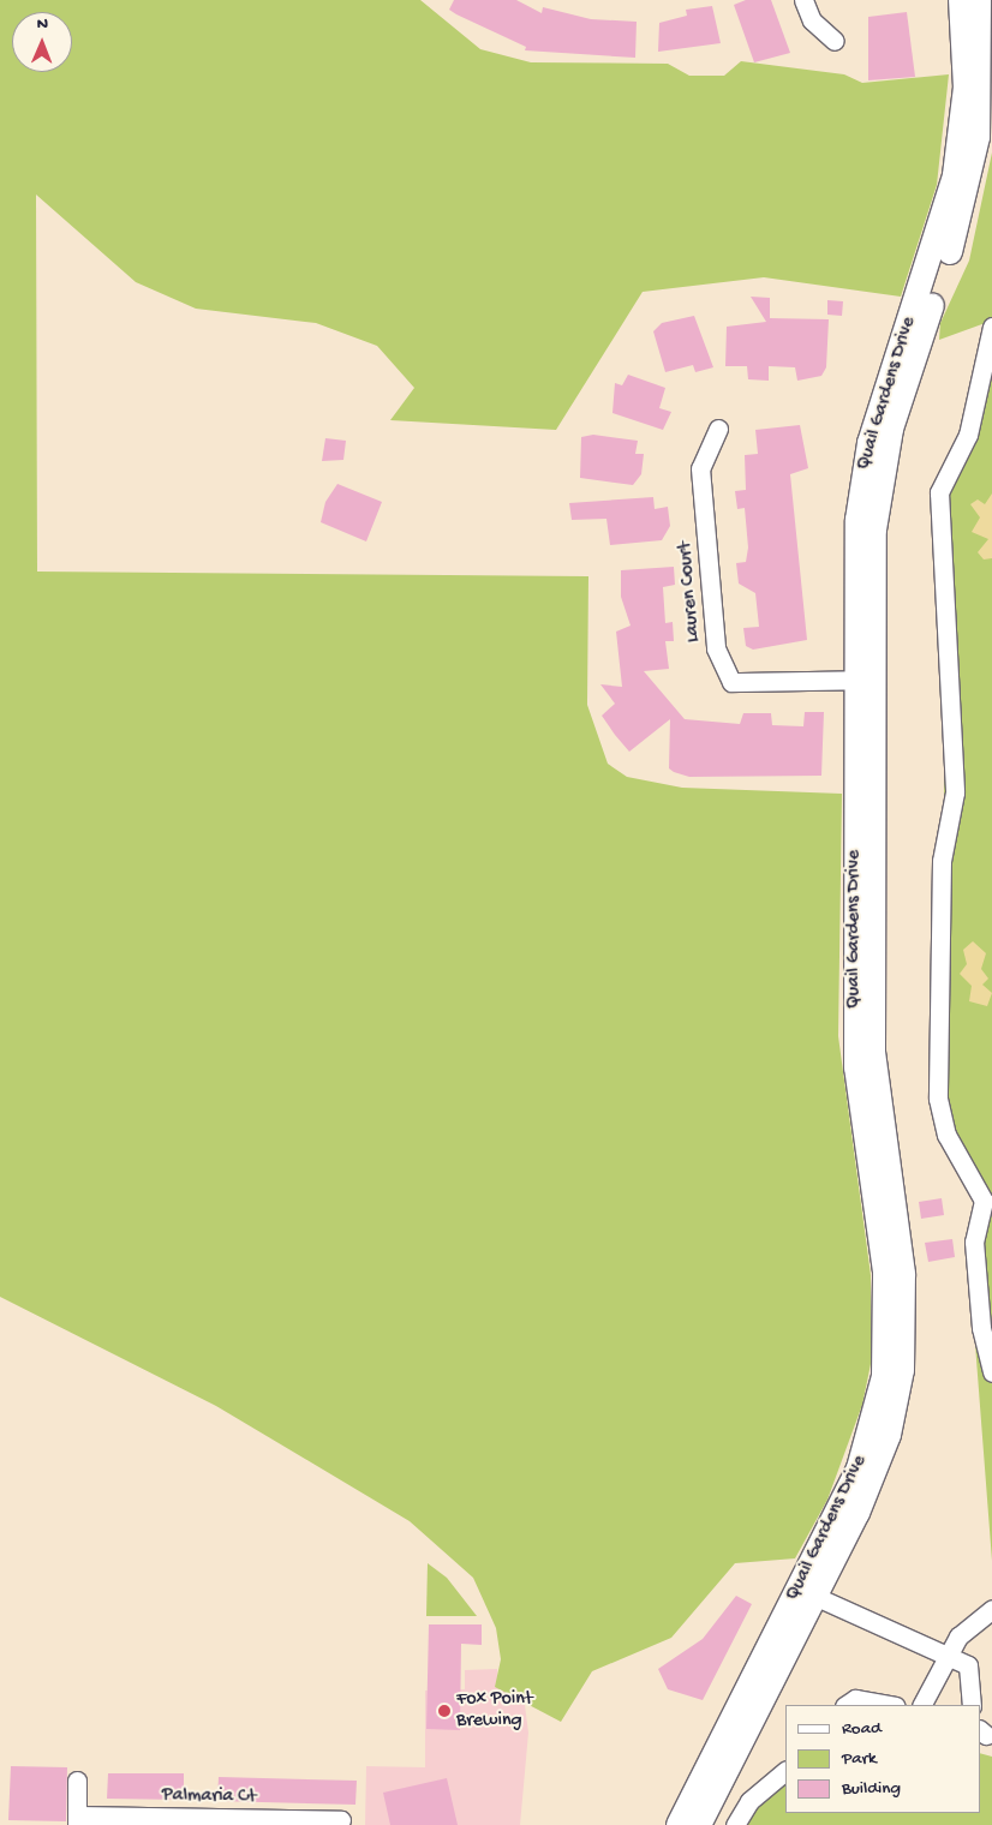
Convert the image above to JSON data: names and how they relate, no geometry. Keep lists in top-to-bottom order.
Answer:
{
  "streets": {
    "main road": ["Quail Gardens Drive"],
    "street": ["Lauren Court", "Palmaria Ct"]
  },
  "crossings": [
    ["Quail Gardens Drive", "Lauren Court"]
  ],
  "places": ["Fox Point Brewing"],
  "legend": ["Road", "Park", "Building"],
  "north": "top"
}
